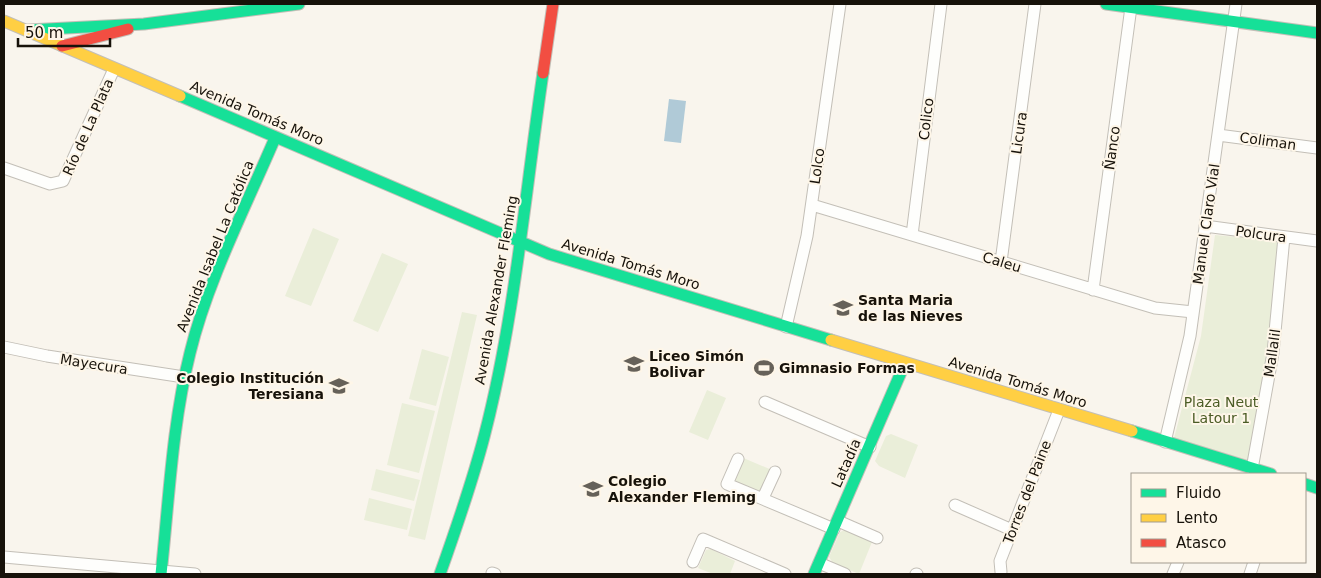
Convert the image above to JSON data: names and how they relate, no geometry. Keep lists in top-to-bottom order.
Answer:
{
  "streets": {
    "main road": [
      "Avenida Tomás Moro",
      "Avenida Isabel La Católica",
      "Avenida Alexander Fleming",
      "Latadía"
    ],
    "street": [
      "Colico",
      "Río de La Plata",
      "Licura",
      "Coliman",
      "Ñanco",
      "Lolco",
      "Manuel Claro Vial",
      "Polcura",
      "Caleu",
      "Mallalil",
      "Mayecura",
      "Torres del Paine"
    ]
  },
  "crossings": [
    ["Avenida Tomás Moro", "Río de La Plata"],
    ["Avenida Tomás Moro", "Lolco"],
    ["Avenida Tomás Moro", "Manuel Claro Vial"],
    ["Avenida Tomás Moro", "Avenida Isabel La Católica"],
    ["Avenida Tomás Moro", "Avenida Alexander Fleming"],
    ["Avenida Tomás Moro", "Mallalil"],
    ["Avenida Tomás Moro", "Latadía"],
    ["Avenida Tomás Moro", "Torres del Paine"],
    ["Colico", "Caleu"],
    ["Licura", "Caleu"],
    ["Coliman", "Manuel Claro Vial"],
    ["Ñanco", "Caleu"],
    ["Lolco", "Caleu"],
    ["Manuel Claro Vial", "Polcura"],
    ["Manuel Claro Vial", "Caleu"],
    ["Polcura", "Mallalil"],
    ["Avenida Isabel La Católica", "Mayecura"]
  ],
  "parks": ["Plaza Neut Latour 1"],
  "places": {
    "school or university": [
      "Santa Maria de las Nieves",
      "Liceo Simón Bolivar",
      "Colegio Institución Teresiana",
      "Colegio Alexander Fleming"
    ],
    "sports": ["Gimnasio Formas"]
  },
  "legend": ["Fluido", "Lento", "Atasco"],
  "scale_bar": "50 m"
}
